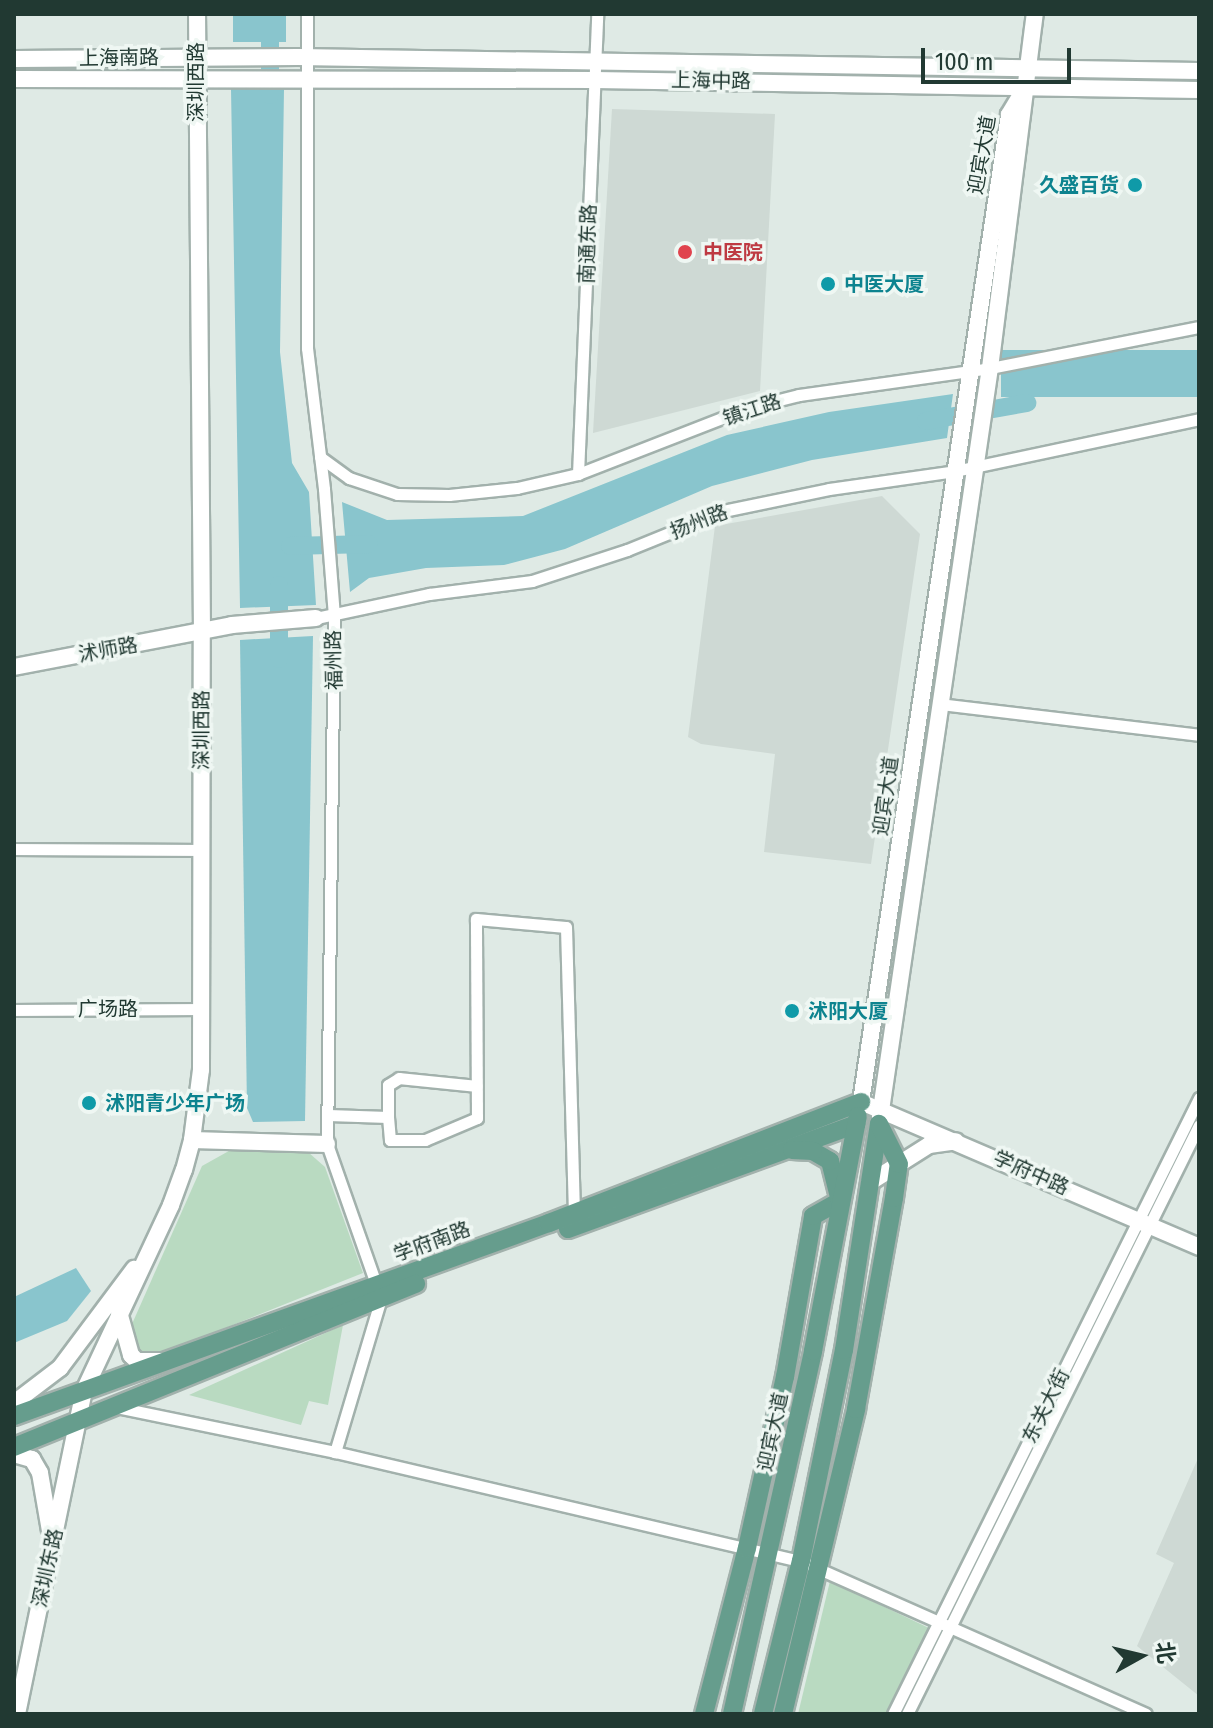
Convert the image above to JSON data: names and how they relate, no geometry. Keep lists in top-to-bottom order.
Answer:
{
  "streets": {
    "main road": [
      "上海南路",
      "上海中路",
      "深圳西路",
      "迎宾大道",
      "扬州路",
      "沭师路",
      "学府中路",
      "学府南路",
      "深圳东路"
    ],
    "street": [
      "南通东路",
      "镇江路",
      "福州路",
      "广场路",
      "东关大街"
    ]
  },
  "crossings": [
    ["上海南路", "上海中路"],
    ["上海南路", "深圳西路"],
    ["上海中路", "迎宾大道"],
    ["上海中路", "南通东路"],
    ["上海中路", "福州路"],
    ["深圳西路", "扬州路"],
    ["深圳西路", "沭师路"],
    ["深圳西路", "广场路"],
    ["深圳西路", "学府南路"],
    ["深圳西路", "深圳东路"],
    ["迎宾大道", "镇江路"],
    ["迎宾大道", "扬州路"],
    ["迎宾大道", "学府中路"],
    ["迎宾大道", "学府南路"],
    ["南通东路", "镇江路"],
    ["镇江路", "福州路"],
    ["扬州路", "沭师路"],
    ["扬州路", "福州路"],
    ["福州路", "学府南路"],
    ["学府中路", "东关大街"],
    ["学府南路", "深圳东路"]
  ],
  "places": [
    "久盛百货",
    "中医院",
    "中医大厦",
    "沭阳大厦",
    "沭阳青少年广场"
  ],
  "scale_bar": "100 m",
  "north": "right"
}
